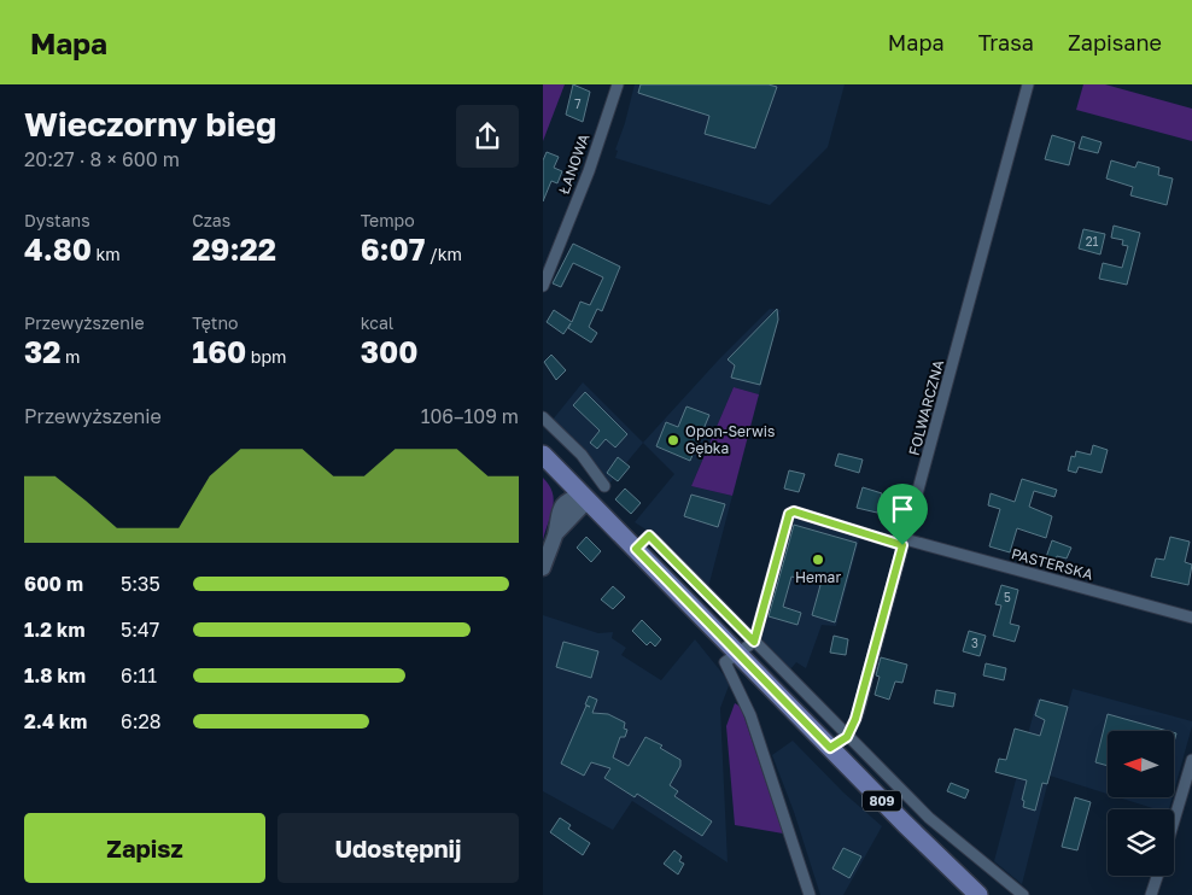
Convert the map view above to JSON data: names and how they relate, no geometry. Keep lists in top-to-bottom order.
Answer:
{
  "streets": {
    "main road": ["809"],
    "street": ["ŁANOWA", "FOLWARCZNA", "PASTERSKA"]
  },
  "crossings": [
    ["FOLWARCZNA", "PASTERSKA"]
  ],
  "places": ["Opon-Serwis Gębka", "Hemar"],
  "house_numbers": [
    "7",
    "21",
    "5",
    "3"
  ],
  "north": "left",
  "page": {
    "header": "Mapa",
    "nav": ["Mapa", "Trasa", "Zapisane"],
    "heading": ["Wieczorny bieg", "20:27 · 8 × 600 m"],
    "stats": [
      ["Dystans", "4.80 km"],
      ["Czas", "29:22"],
      ["Tempo", "6:07 /km"],
      ["Przewyższenie", "32 m"],
      ["Tętno", "160 bpm"],
      ["kcal", "300"]
    ],
    "chart": ["Przewyższenie", "106–109 m"],
    "list": [
      {
        "name": "600 m",
        "note": "5:35"
      },
      {
        "name": "1.2 km",
        "note": "5:47"
      },
      {
        "name": "1.8 km",
        "note": "6:11"
      },
      {
        "name": "2.4 km",
        "note": "6:28"
      }
    ],
    "buttons": ["Zapisz", "Udostępnij"]
  }
}
